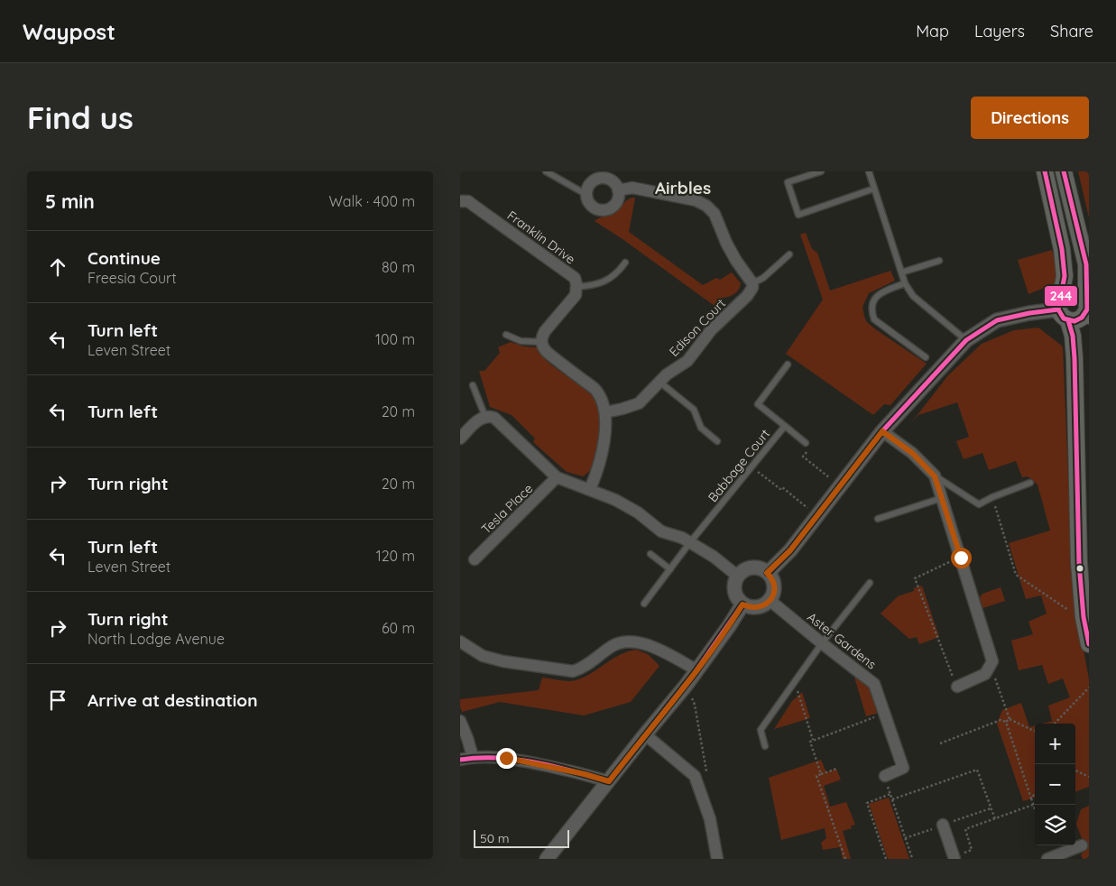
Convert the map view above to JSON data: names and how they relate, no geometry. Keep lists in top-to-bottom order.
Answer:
{
  "streets": {
    "street": [
      "Franklin Drive",
      "Edison Court",
      "Tesla Place",
      "Aster Gardens"
    ],
    "lane": ["Babbage Court"]
  },
  "districts": ["Airbles"],
  "lines": ["transit line 244"],
  "scale_bar": "50 m",
  "page": {
    "header": "Waypost",
    "nav": ["Map", "Layers", "Share"],
    "buttons": "Directions",
    "title": "Find us",
    "heading": ["5 min", "Walk · 400 m"],
    "list": [
      ["Continue", "Freesia Court", "80 m"],
      ["Turn left", "Leven Street", "100 m"],
      ["Turn left", "20 m"],
      ["Turn right", "20 m"],
      ["Turn left", "Leven Street", "120 m"],
      ["Turn right", "North Lodge Avenue", "60 m"],
      "Arrive at destination"
    ],
    "map_buttons": ["+", "−"],
    "scale": "50 m"
  }
}
